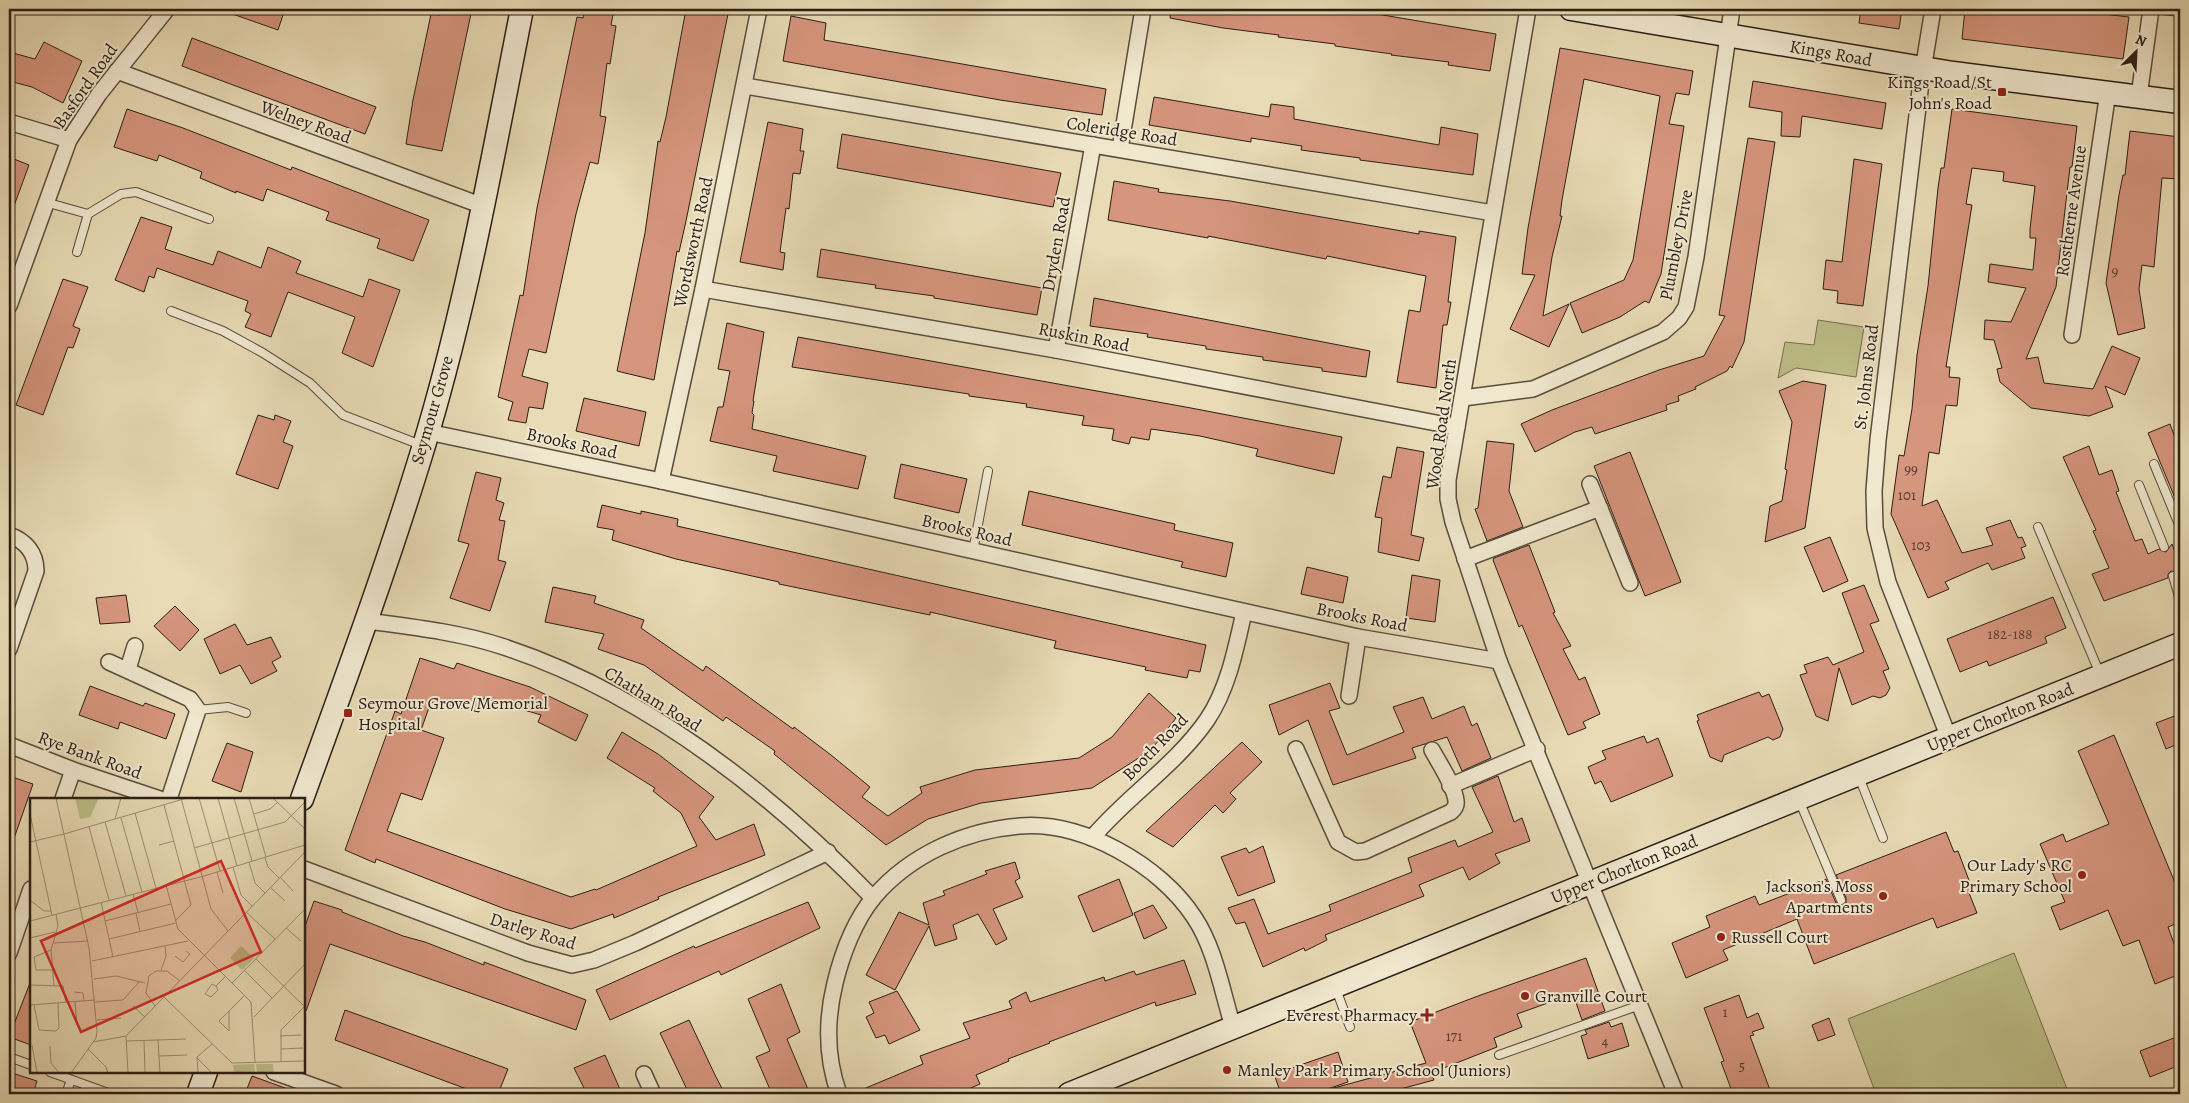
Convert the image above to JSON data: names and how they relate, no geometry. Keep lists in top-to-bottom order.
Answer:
{
  "streets": {
    "main road": ["Kings Road", "Seymour Grove", "Upper Chorlton Road"],
    "street": [
      "Basford Road",
      "Welney Road",
      "Coleridge Road",
      "Rostherne Avenue",
      "Wordsworth Road",
      "Dryden Road",
      "Plumbley Drive",
      "Ruskin Road",
      "St. Johns Road",
      "Wood Road North",
      "Brooks Road",
      "Chatham Road",
      "Booth Road",
      "Rye Bank Road",
      "Darley Road"
    ]
  },
  "crossings": [
    ["Kings Road", "Rostherne Avenue"],
    ["Kings Road", "Plumbley Drive"],
    ["Kings Road", "St. Johns Road"],
    ["Basford Road", "Welney Road"],
    ["Welney Road", "Seymour Grove"],
    ["Coleridge Road", "Wordsworth Road"],
    ["Coleridge Road", "Dryden Road"],
    ["Coleridge Road", "Wood Road North"],
    ["Wordsworth Road", "Ruskin Road"],
    ["Wordsworth Road", "Brooks Road"],
    ["Dryden Road", "Ruskin Road"],
    ["Plumbley Drive", "Wood Road North"],
    ["Ruskin Road", "Wood Road North"],
    ["St. Johns Road", "Upper Chorlton Road"],
    ["Seymour Grove", "Brooks Road"],
    ["Seymour Grove", "Chatham Road"],
    ["Wood Road North", "Brooks Road"],
    ["Wood Road North", "Upper Chorlton Road"],
    ["Brooks Road", "Booth Road"],
    ["Chatham Road", "Darley Road"]
  ],
  "places": {
    "transit": ["Kings Road/St John's Road", "Seymour Grove/Memorial Hospital"],
    "other": [
      "Our Lady's RC Primary School",
      "Jackson's Moss Apartments",
      "Russell Court",
      "Granville Court",
      "Manley Park Primary School (Juniors)"
    ],
    "health": ["Everest Pharmacy"]
  },
  "house_numbers": [
    "9",
    "99",
    "101",
    "103",
    "182-188",
    "1",
    "171",
    "4",
    "5"
  ],
  "north": "top right"
}
